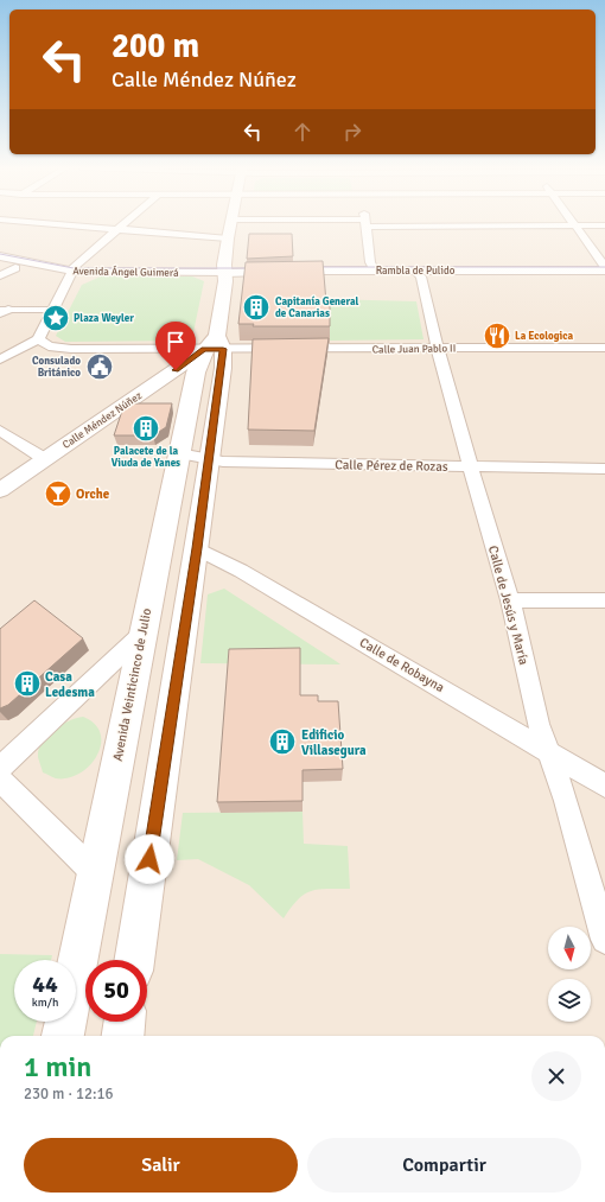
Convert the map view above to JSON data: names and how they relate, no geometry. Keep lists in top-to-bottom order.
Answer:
{
  "streets": {
    "main road": ["Avenida Veinticinco de Julio"],
    "street": [
      "Rambla de Pulido",
      "Avenida Ángel Guimerá",
      "Calle Juan Pablo II",
      "Calle Méndez Núñez",
      "Calle Pérez de Rozas",
      "Calle de Jesús y María",
      "Calle de Robayna"
    ]
  },
  "crossings": [
    ["Rambla de Pulido", "Avenida Ángel Guimerá"],
    ["Rambla de Pulido", "Calle de Jesús y María"],
    ["Rambla de Pulido", "Avenida Veinticinco de Julio"],
    ["Avenida Ángel Guimerá", "Avenida Veinticinco de Julio"],
    ["Calle Juan Pablo II", "Calle Méndez Núñez"],
    ["Calle Juan Pablo II", "Calle de Jesús y María"],
    ["Calle Juan Pablo II", "Avenida Veinticinco de Julio"],
    ["Calle Méndez Núñez", "Avenida Veinticinco de Julio"],
    ["Calle Pérez de Rozas", "Calle de Jesús y María"],
    ["Calle Pérez de Rozas", "Avenida Veinticinco de Julio"],
    ["Calle de Jesús y María", "Calle de Robayna"],
    ["Calle de Robayna", "Avenida Veinticinco de Julio"]
  ],
  "places": {
    "building": [
      "Capitanía General de Canarias",
      "Palacete de la Viuda de Yanes",
      "Casa Ledesma",
      "Edificio Villasegura"
    ],
    "place": ["Plaza Weyler"],
    "restaurant": ["La Ecologica"],
    "public building": ["Consulado Británico"],
    "bar": ["Orche"]
  },
  "north": "bottom",
  "page": {
    "turn": ["200 m", "Calle Méndez Núñez"],
    "speed": "44 km/h",
    "limit": "50",
    "heading": ["1 min", "230 m · 12:16"],
    "buttons": ["Salir", "Compartir"]
  }
}
